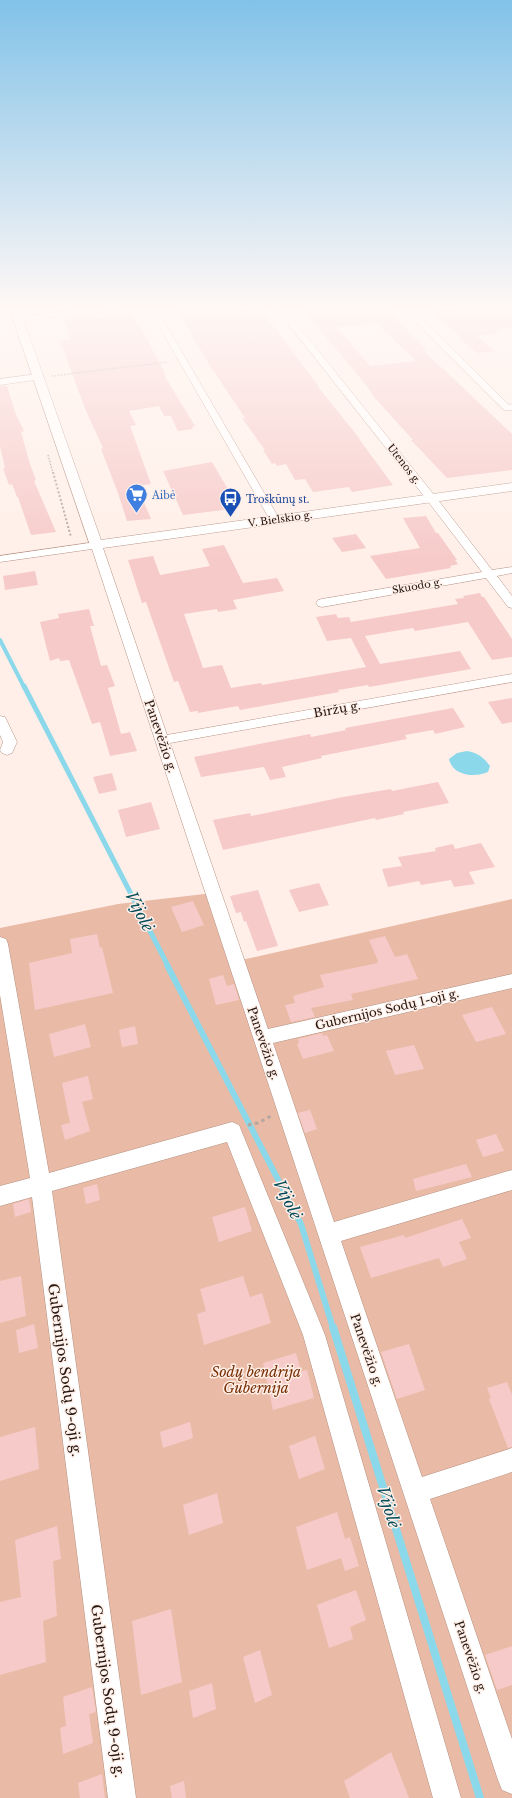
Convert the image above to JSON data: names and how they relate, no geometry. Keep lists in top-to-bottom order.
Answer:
{
  "streets": {
    "street": [
      "Utenos g.",
      "V. Bielskio g.",
      "Skuodo g.",
      "Biržų g.",
      "Panevėžio g.",
      "Gubernijos Sodų 1-oji g.",
      "Gubernijos Sodų 9-oji g."
    ]
  },
  "crossings": [
    ["Utenos g.", "V. Bielskio g."],
    ["Utenos g.", "Skuodo g."],
    ["V. Bielskio g.", "Panevėžio g."],
    ["Biržų g.", "Panevėžio g."],
    ["Panevėžio g.", "Gubernijos Sodų 1-oji g."]
  ],
  "water": ["Vijolė"],
  "parks": ["Sodų bendrija Gubernija"],
  "places": {
    "supermarket": ["Aibė"],
    "bus stop": ["Troškūnų st."]
  }
}
